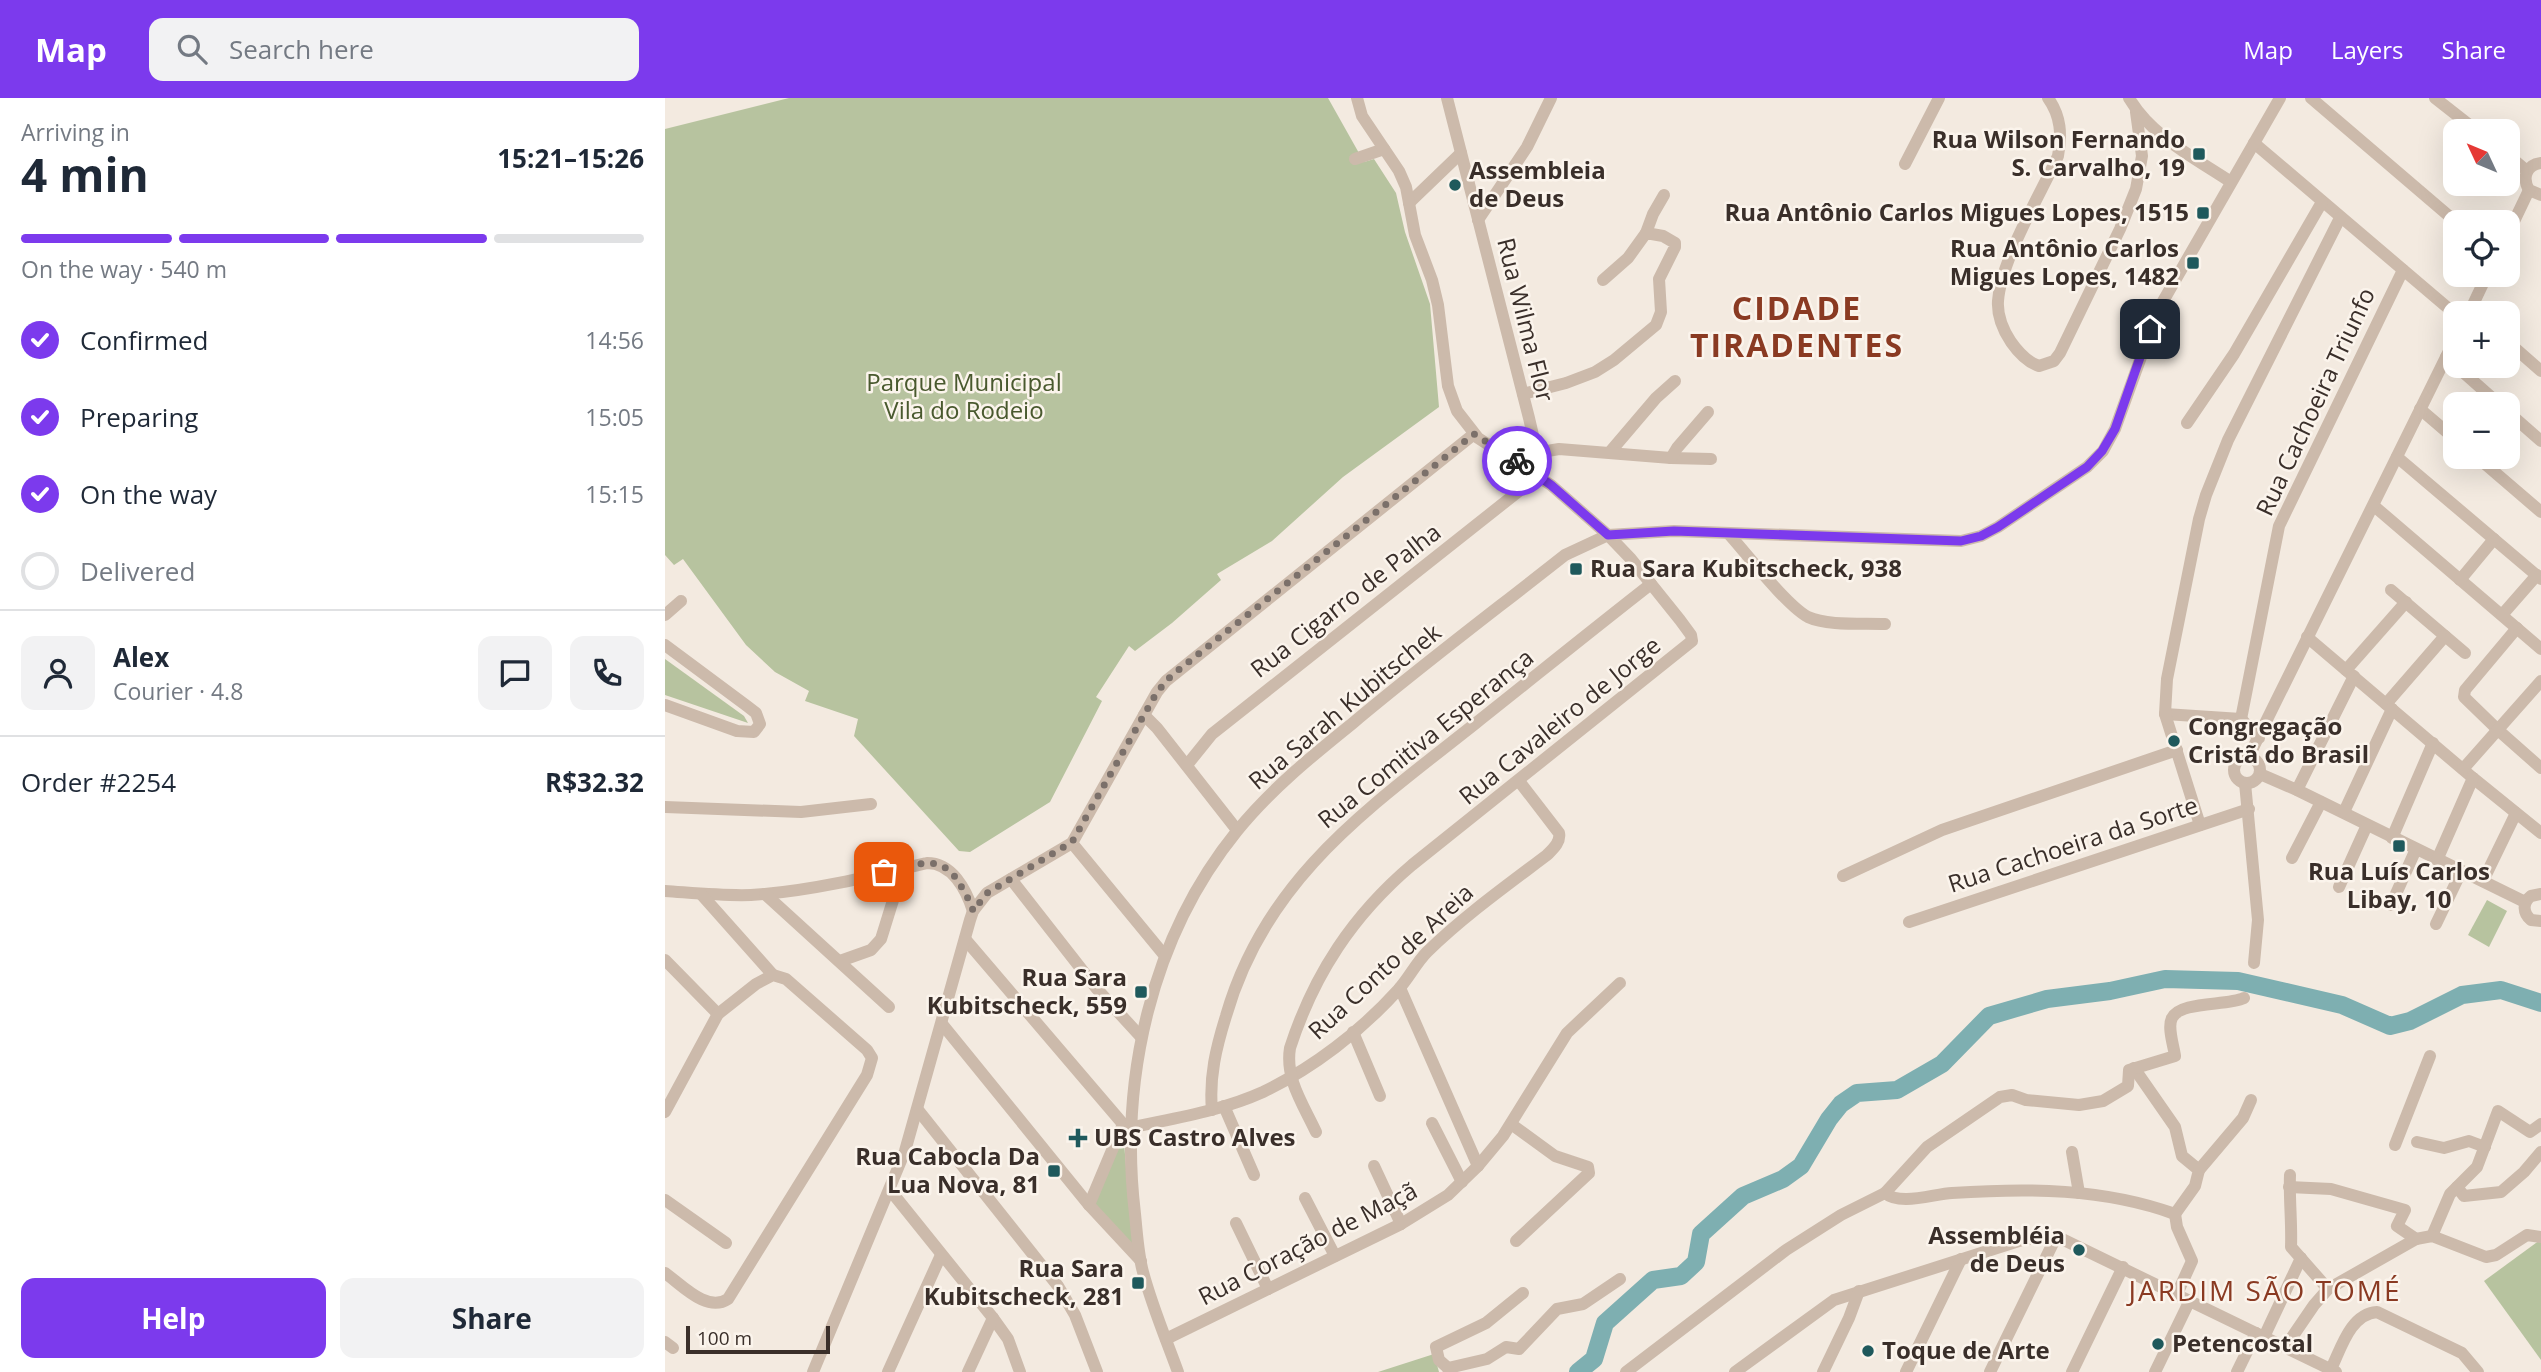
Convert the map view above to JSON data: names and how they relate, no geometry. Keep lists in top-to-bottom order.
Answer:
{
  "streets": {
    "street": [
      "Rua Wilma Flor",
      "Rua Cachoeira Triunfo",
      "Rua Cigarro de Palha",
      "Rua Sarah Kubitschek",
      "Rua Cavaleiro de Jorge",
      "Rua Comitiva Esperança",
      "Rua Cachoeira da Sorte",
      "Rua Conto de Areia",
      "Rua Coração de Maçã"
    ]
  },
  "crossings": [
    ["Rua Wilma Flor", "Rua Cigarro de Palha"],
    ["Rua Wilma Flor", "Rua Cavaleiro de Jorge"],
    ["Rua Cigarro de Palha", "Rua Cavaleiro de Jorge"],
    ["Rua Sarah Kubitschek", "Rua Cavaleiro de Jorge"],
    ["Rua Sarah Kubitschek", "Rua Conto de Areia"],
    ["Rua Sarah Kubitschek", "Rua Coração de Maçã"],
    ["Rua Cavaleiro de Jorge", "Rua Comitiva Esperança"],
    ["Rua Cavaleiro de Jorge", "Rua Conto de Areia"],
    ["Rua Comitiva Esperança", "Rua Conto de Areia"]
  ],
  "districts": ["CIDADE TIRADENTES", "JARDIM SÃO TOMÉ"],
  "parks": ["Parque Municipal Vila do Rodeio"],
  "places": {
    "transit": [
      "Rua Wilson Fernando S. Carvalho, 19",
      "Rua Antônio Carlos Migues Lopes, 1515",
      "Rua Antônio Carlos Migues Lopes, 1482",
      "Rua Sara Kubitscheck, 938",
      "Rua Luís Carlos Libay, 10",
      "Rua Sara Kubitscheck, 559",
      "Rua Cabocla Da Lua Nova, 81",
      "Rua Sara Kubitscheck, 281"
    ],
    "other": [
      "Assembleia de Deus",
      "Congregação Cristã do Brasil",
      "Assembléia de Deus",
      "Petencostal",
      "Toque de Arte"
    ],
    "health": ["UBS Castro Alves"]
  },
  "scale_bar": "100 m",
  "north": "top left",
  "page": {
    "header": "Map",
    "search": "Search here",
    "nav": ["Map", "Layers", "Share"],
    "heading": ["4 min", "Arriving in", "15:21–15:26"],
    "panel": [
      "Alex",
      "Courier · 4.8",
      "Order #2254",
      "R$32.32"
    ],
    "map_buttons": ["+", "−"],
    "bar": "On the way · 540 m",
    "list": [
      ["Confirmed", "14:56"],
      ["Preparing", "15:05"],
      ["On the way", "15:15"],
      "Delivered"
    ],
    "buttons": ["Help", "Share"],
    "scale": "100 m"
  }
}
